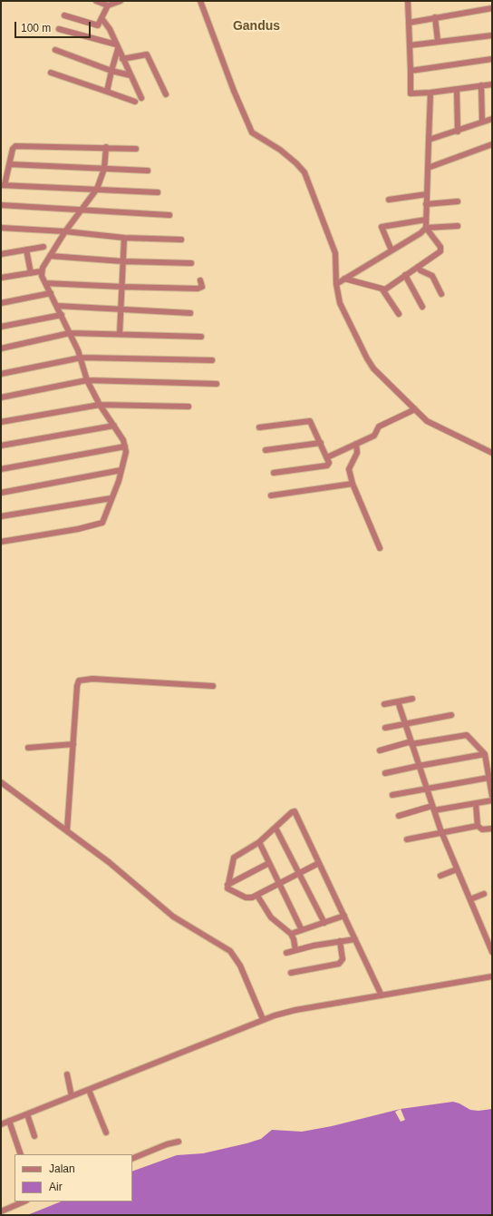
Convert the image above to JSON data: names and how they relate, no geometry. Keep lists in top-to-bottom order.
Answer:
{
  "districts": ["Gandus"],
  "legend": ["Jalan", "Air"],
  "scale_bar": "100 m"
}
